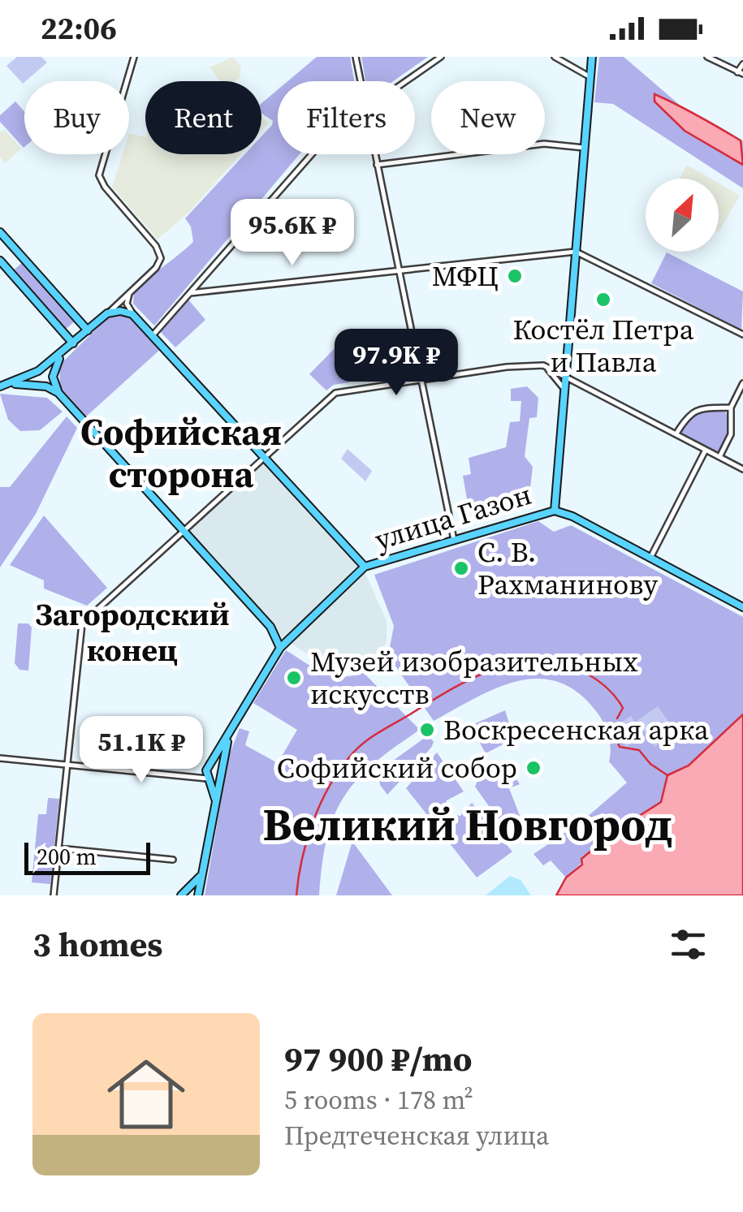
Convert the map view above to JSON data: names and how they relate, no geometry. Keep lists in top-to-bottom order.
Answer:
{
  "streets": {
    "main road": ["улица Газон"]
  },
  "districts": ["Софийская сторона", "Загородский конец", "Великий Новгород"],
  "places": [
    "МФЦ",
    "Костёл Петра и Павла",
    "С. В. Рахманинову",
    "Музей изобразительных искусств",
    "Воскресенская арка",
    "Софийский собор"
  ],
  "scale_bar": "200 m",
  "north": "top right",
  "page": {
    "status": "22:06",
    "chip": [
      "Buy",
      "Rent",
      "Filters",
      "New"
    ],
    "price": ["95.6K ₽", "97.9K ₽", "51.1K ₽"],
    "scale": "200 m",
    "heading": "3 homes",
    "list": [
      {
        "name": "97 900 ₽/mo",
        "note": "5 rooms · 178 m² · Предтеченская улица"
      }
    ]
  }
}
